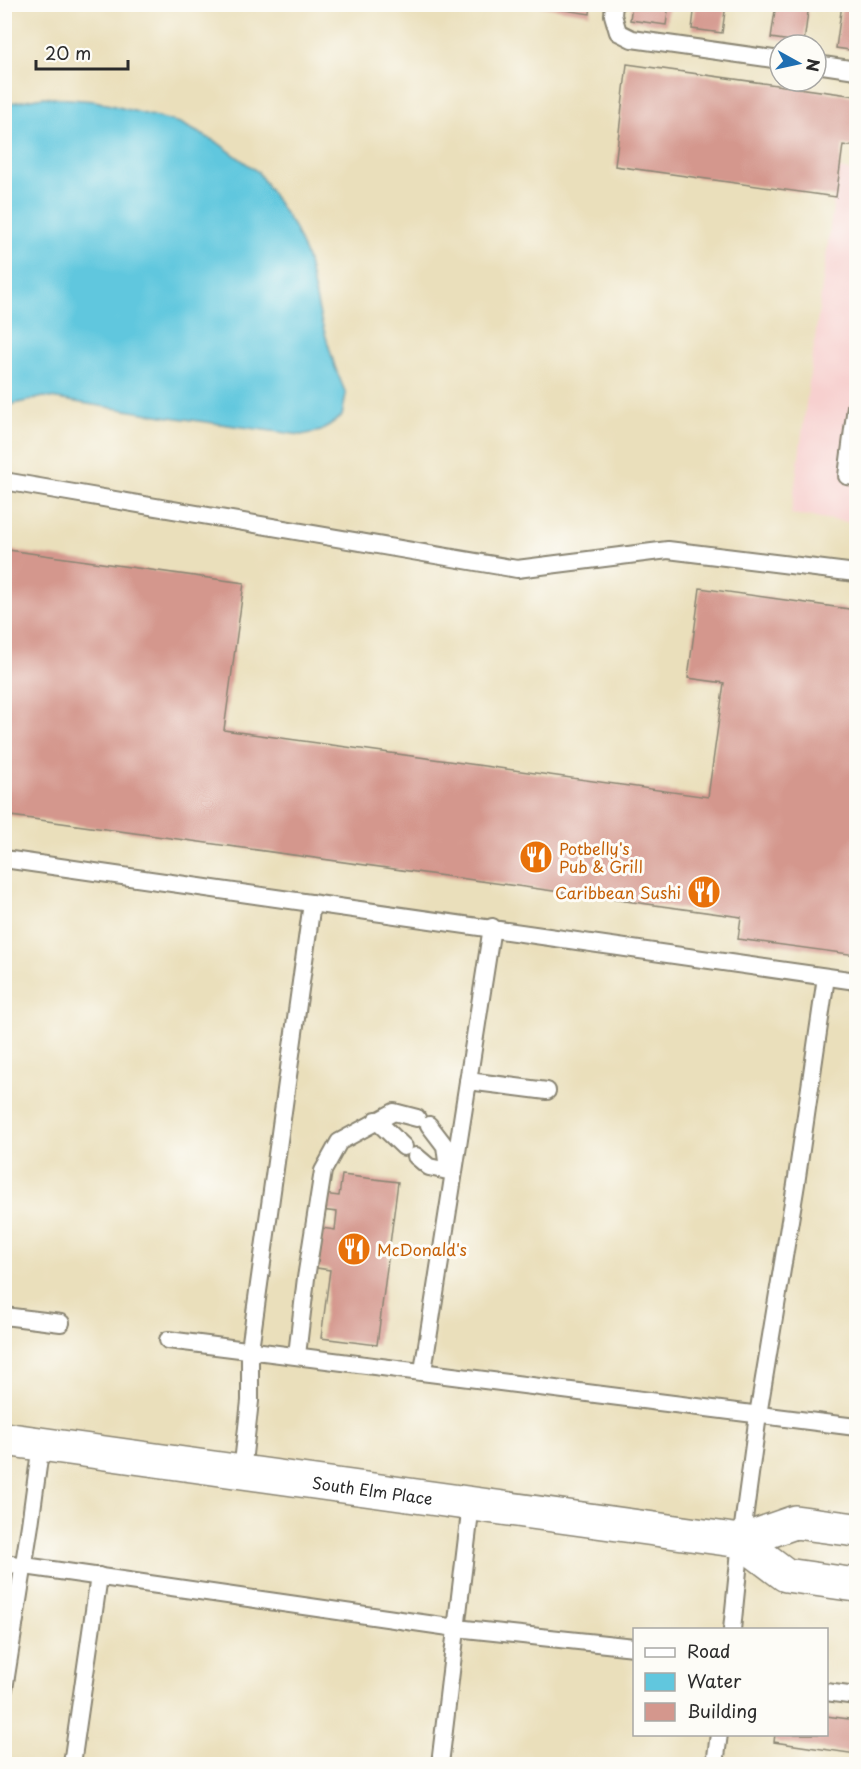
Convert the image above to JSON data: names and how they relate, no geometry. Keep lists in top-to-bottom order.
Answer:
{
  "streets": {
    "main road": ["South Elm Place"]
  },
  "places": {
    "restaurant": ["Potbelly's Pub & Grill", "Caribbean Sushi", "McDonald's"]
  },
  "legend": ["Road", "Water", "Building"],
  "scale_bar": "20 m",
  "north": "right"
}
